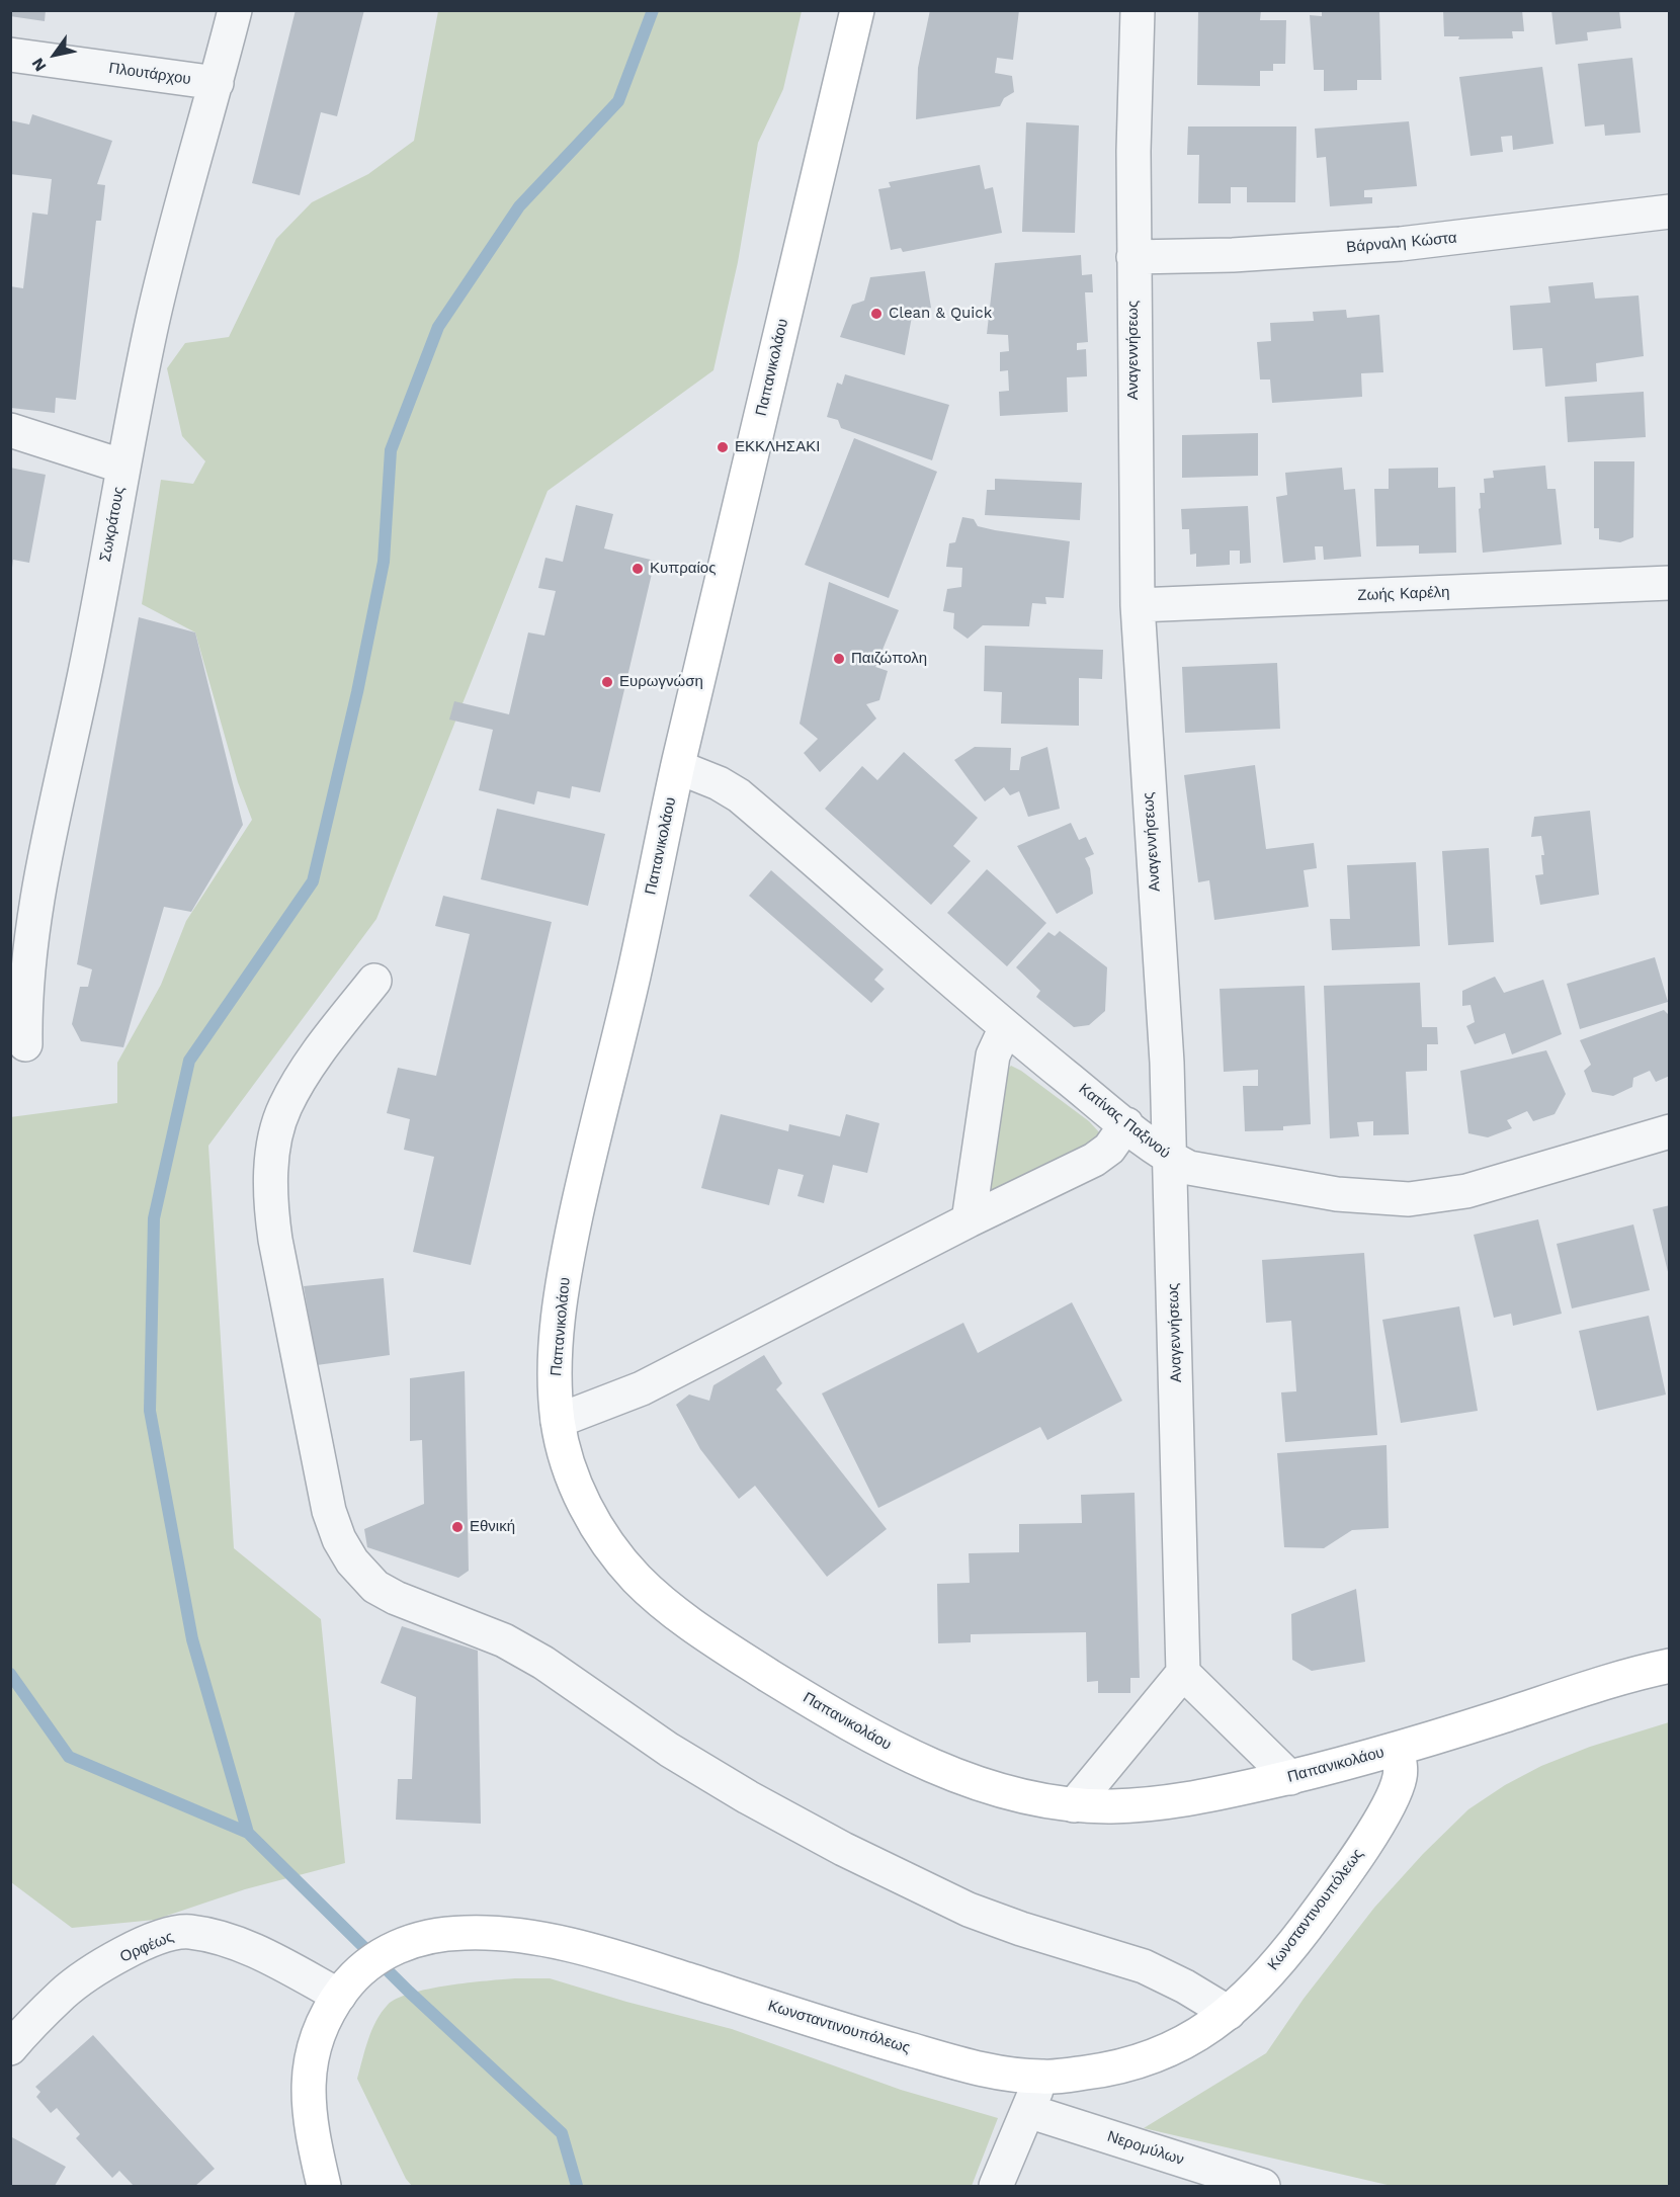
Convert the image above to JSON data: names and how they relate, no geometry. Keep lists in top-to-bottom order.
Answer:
{
  "streets": {
    "main road": ["Παπανικολάου", "Κωνσταντινουπόλεως"],
    "street": [
      "Πλουτάρχου",
      "Βάρναλη Κώστα",
      "Αναγεννήσεως",
      "Σωκράτους",
      "Ζωής Καρέλη",
      "Κατίνας Παξινού",
      "Ορφέως",
      "Νερομύλων"
    ]
  },
  "crossings": [
    ["Πλουτάρχου", "Σωκράτους"],
    ["Βάρναλη Κώστα", "Αναγεννήσεως"],
    ["Αναγεννήσεως", "Ζωής Καρέλη"],
    ["Αναγεννήσεως", "Κατίνας Παξινού"],
    ["Παπανικολάου", "Κατίνας Παξινού"],
    ["Παπανικολάου", "Κωνσταντινουπόλεως"],
    ["Κωνσταντινουπόλεως", "Ορφέως"]
  ],
  "places": [
    "Clean & Quick",
    "ΕΚΚΛΗΣΑΚΙ",
    "Κυπραίος",
    "Παιζώπολη",
    "Ευρωγνώση",
    "Εθνική"
  ],
  "north": "bottom left"
}
